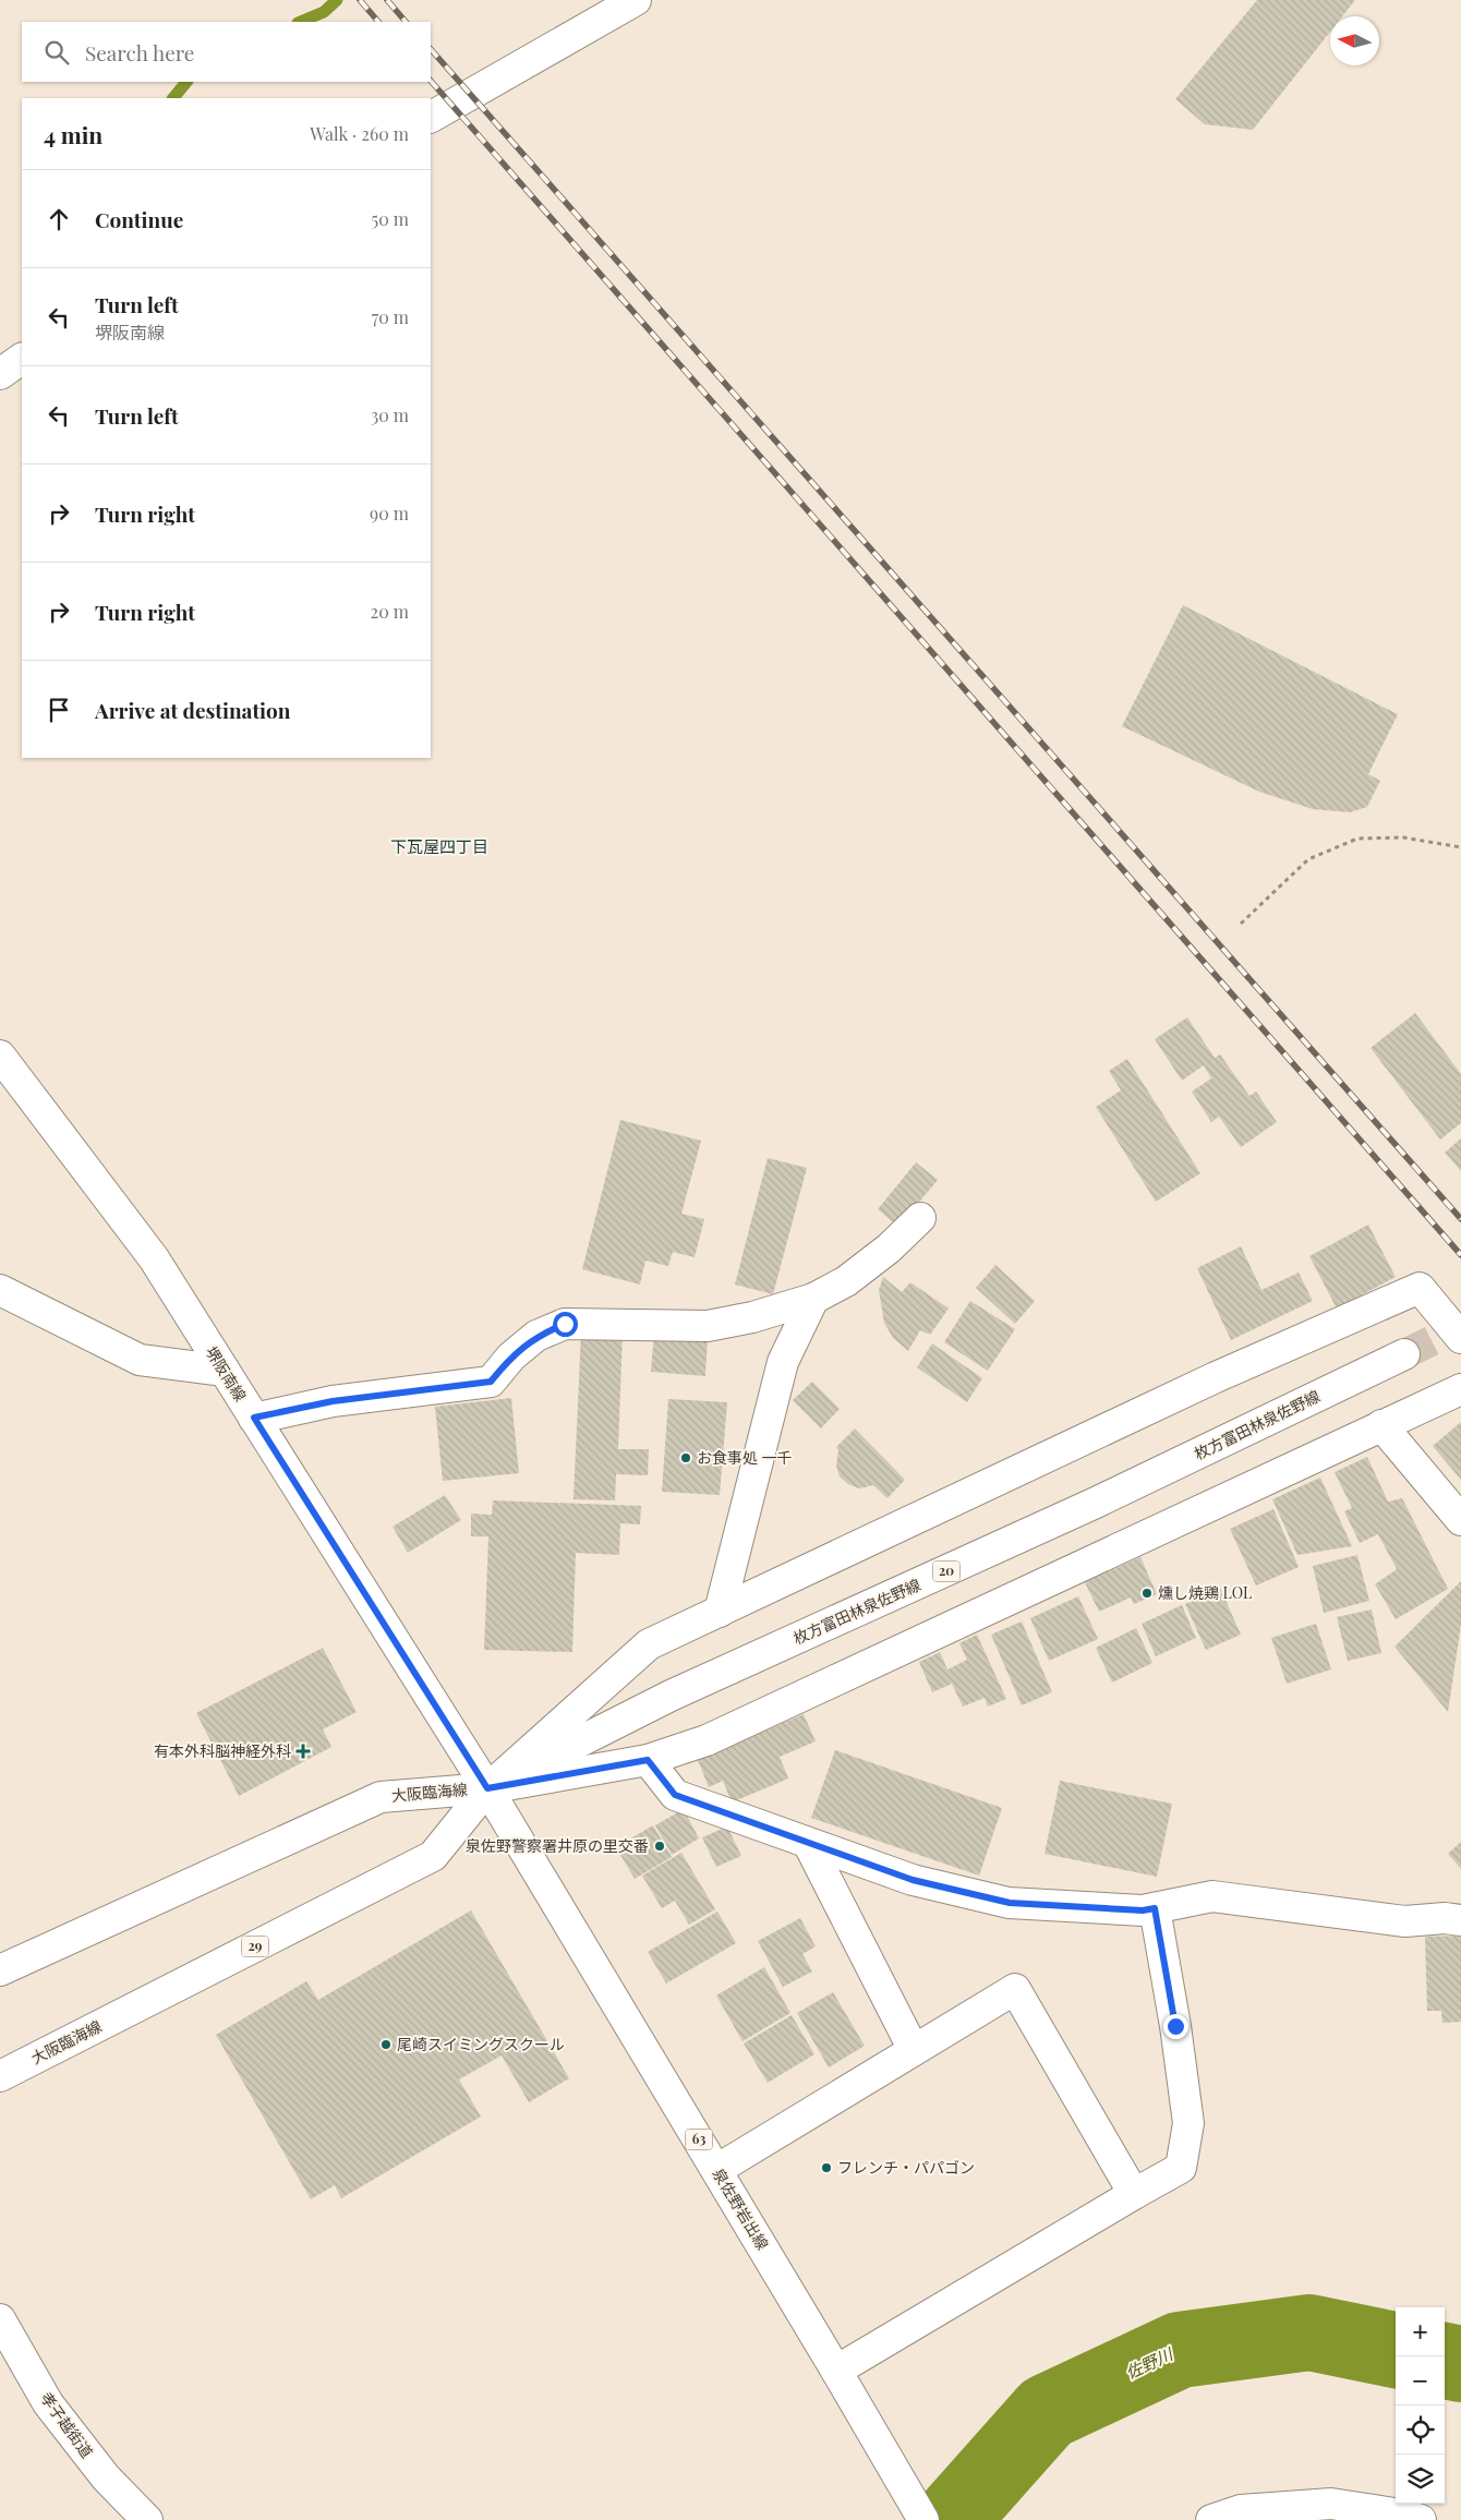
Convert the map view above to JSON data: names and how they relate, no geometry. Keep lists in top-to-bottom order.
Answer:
{
  "streets": {
    "street": [
      "堺阪南線",
      "枚方富田林泉佐野線",
      "20",
      "大阪臨海線",
      "29",
      "63",
      "泉佐野岩出線",
      "孝子越街道"
    ]
  },
  "crossings": [
    ["堺阪南線", "枚方富田林泉佐野線"],
    ["堺阪南線", "大阪臨海線"],
    ["堺阪南線", "泉佐野岩出線"],
    ["枚方富田林泉佐野線", "大阪臨海線"],
    ["枚方富田林泉佐野線", "泉佐野岩出線"],
    ["大阪臨海線", "泉佐野岩出線"]
  ],
  "districts": ["下瓦屋四丁目"],
  "water": ["佐野川"],
  "places": {
    "other": [
      "お食事処 一千",
      "燻し焼鶏 LOL",
      "泉佐野警察署井原の里交番",
      "尾崎スイミングスクール",
      "フレンチ・パパゴン"
    ],
    "health": ["有本外科脳神経外科"]
  },
  "north": "left",
  "page": {
    "search": "Search here",
    "heading": ["4 min", "Walk · 260 m"],
    "list": [
      ["Continue", "50 m"],
      ["Turn left", "堺阪南線", "70 m"],
      ["Turn left", "30 m"],
      ["Turn right", "90 m"],
      ["Turn right", "20 m"],
      "Arrive at destination"
    ],
    "map_buttons": ["+", "−"]
  }
}
